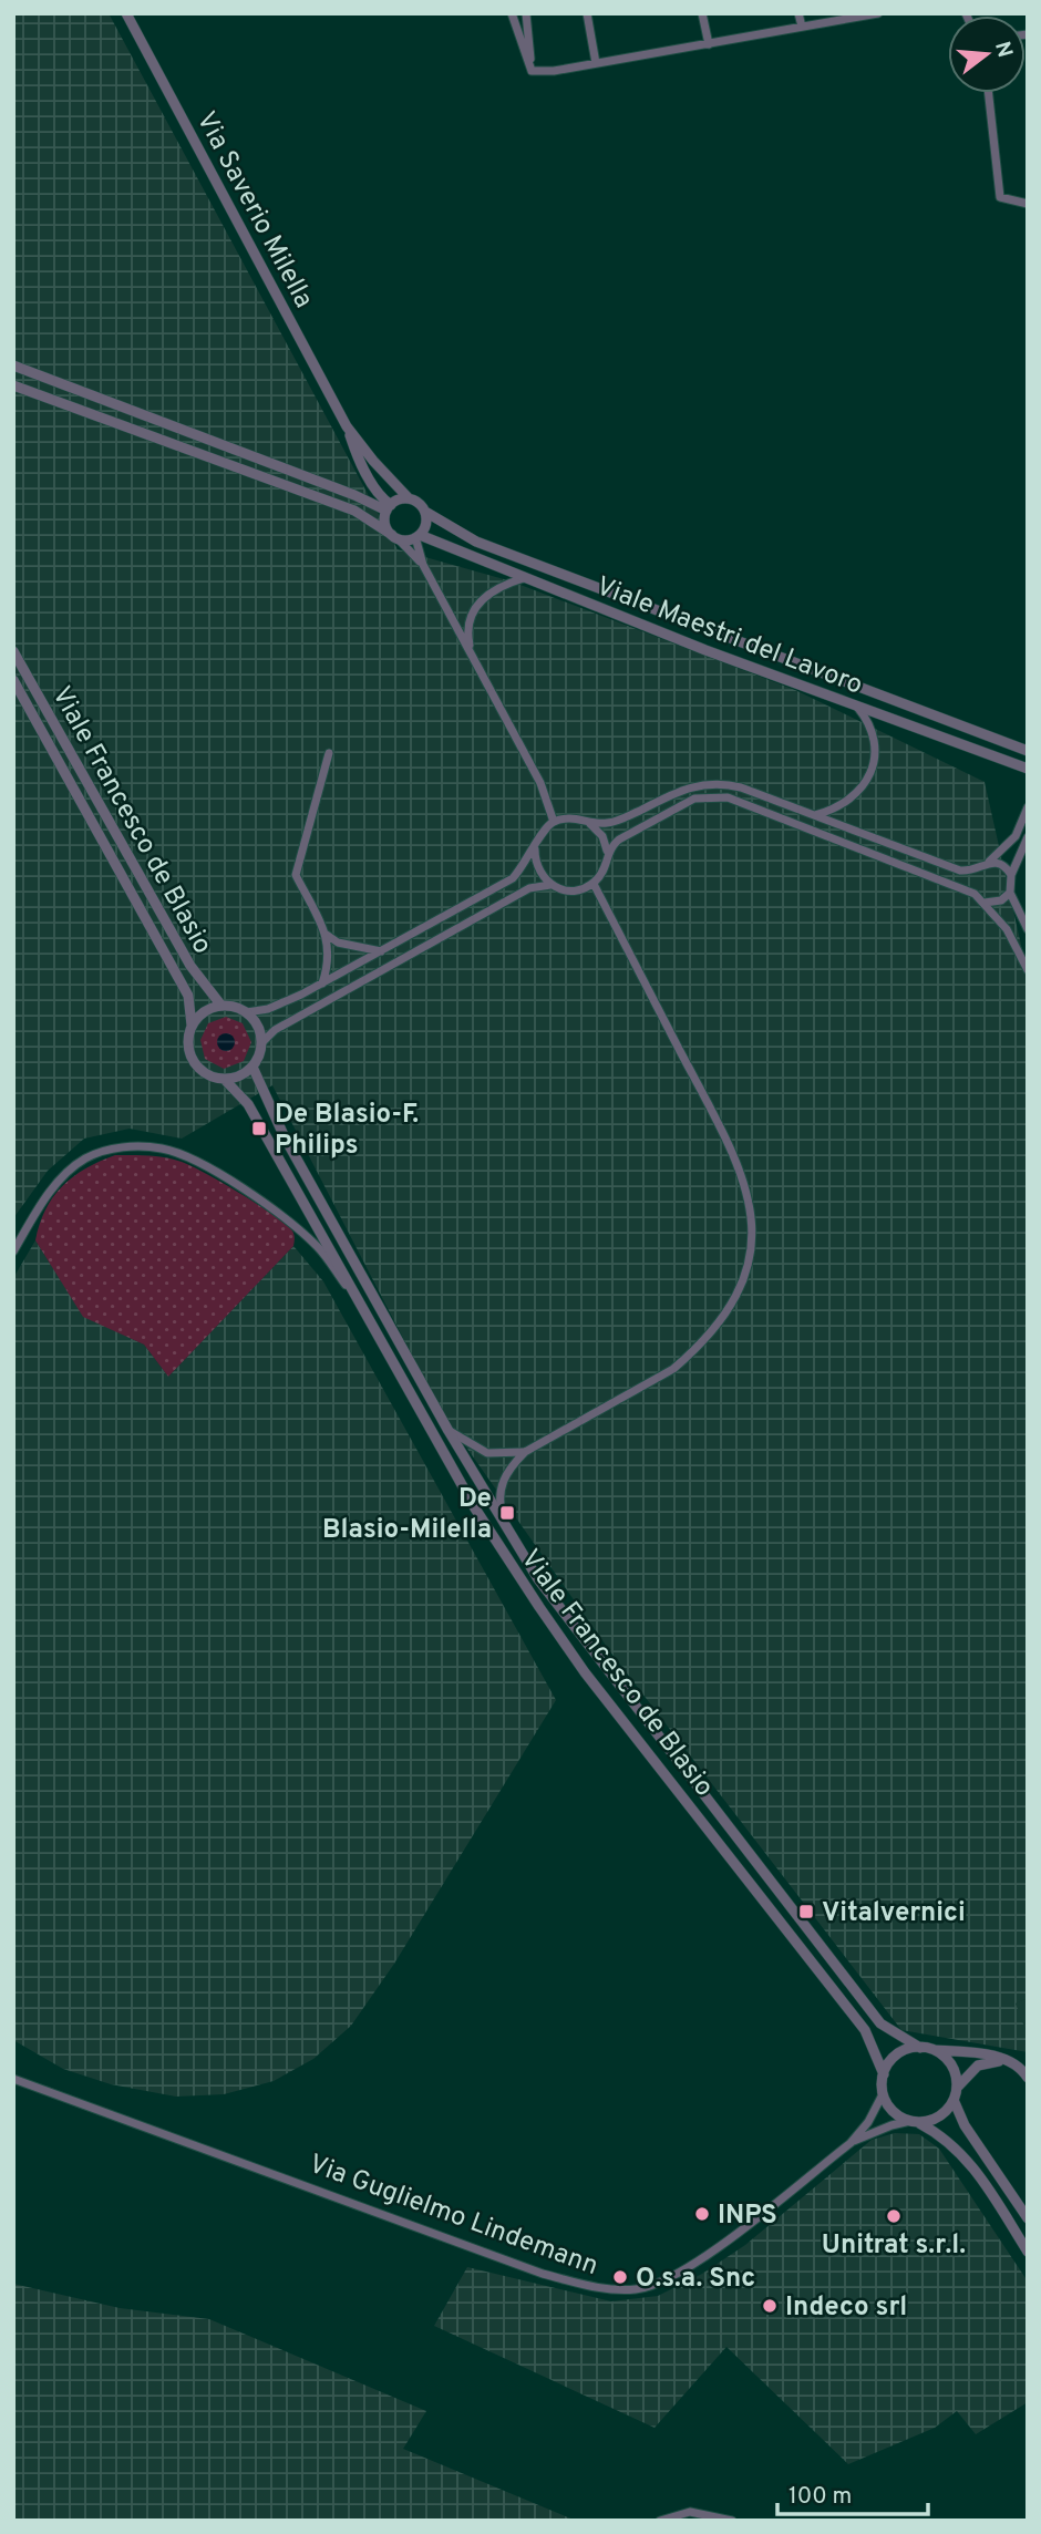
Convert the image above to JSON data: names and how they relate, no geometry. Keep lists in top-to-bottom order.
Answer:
{
  "streets": {
    "street": [
      "Via Saverio Milella",
      "Viale Maestri del Lavoro",
      "Viale Francesco de Blasio",
      "Via Guglielmo Lindemann"
    ]
  },
  "crossings": [
    ["Via Saverio Milella", "Viale Maestri del Lavoro"],
    ["Viale Francesco de Blasio", "Via Guglielmo Lindemann"]
  ],
  "places": {
    "transit": ["De Blasio-F. Philips", "De Blasio-Milella", "Vitalvernici"],
    "other": [
      "INPS",
      "Unitrat s.r.l.",
      "O.s.a. Snc",
      "Indeco srl"
    ]
  },
  "scale_bar": "100 m",
  "north": "right"
}
